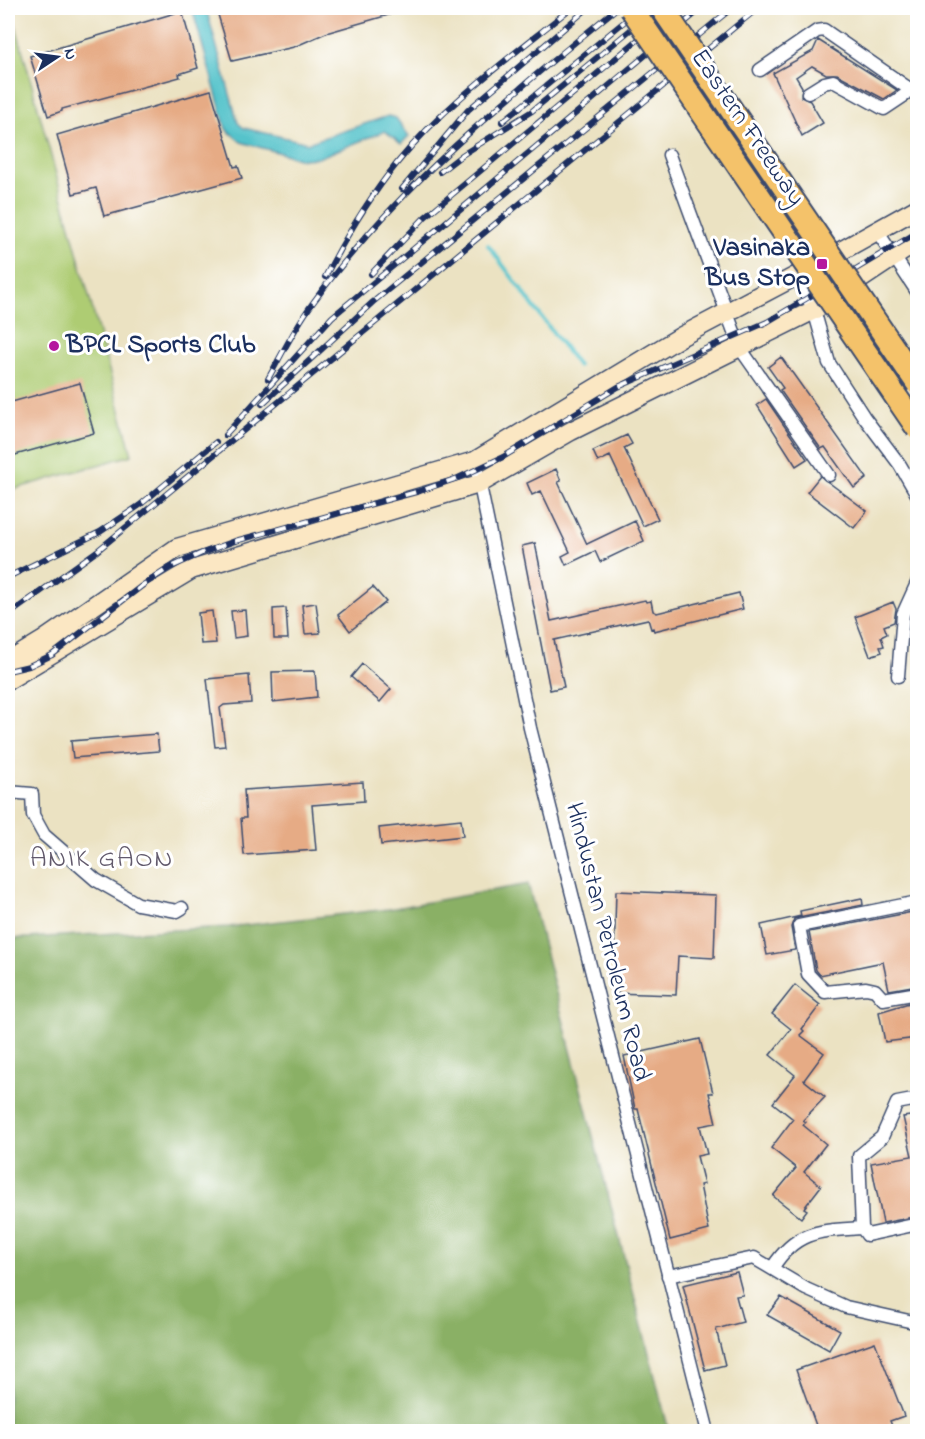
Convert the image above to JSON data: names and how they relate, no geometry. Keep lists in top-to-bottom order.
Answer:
{
  "streets": {
    "highway": ["Eastern Freeway"],
    "street": ["Hindustan Petroleum Road"]
  },
  "districts": ["ANIK GAON"],
  "places": {
    "transit": ["Vasinaka Bus Stop"],
    "other": ["BPCL Sports Club"]
  },
  "north": "right"
}
